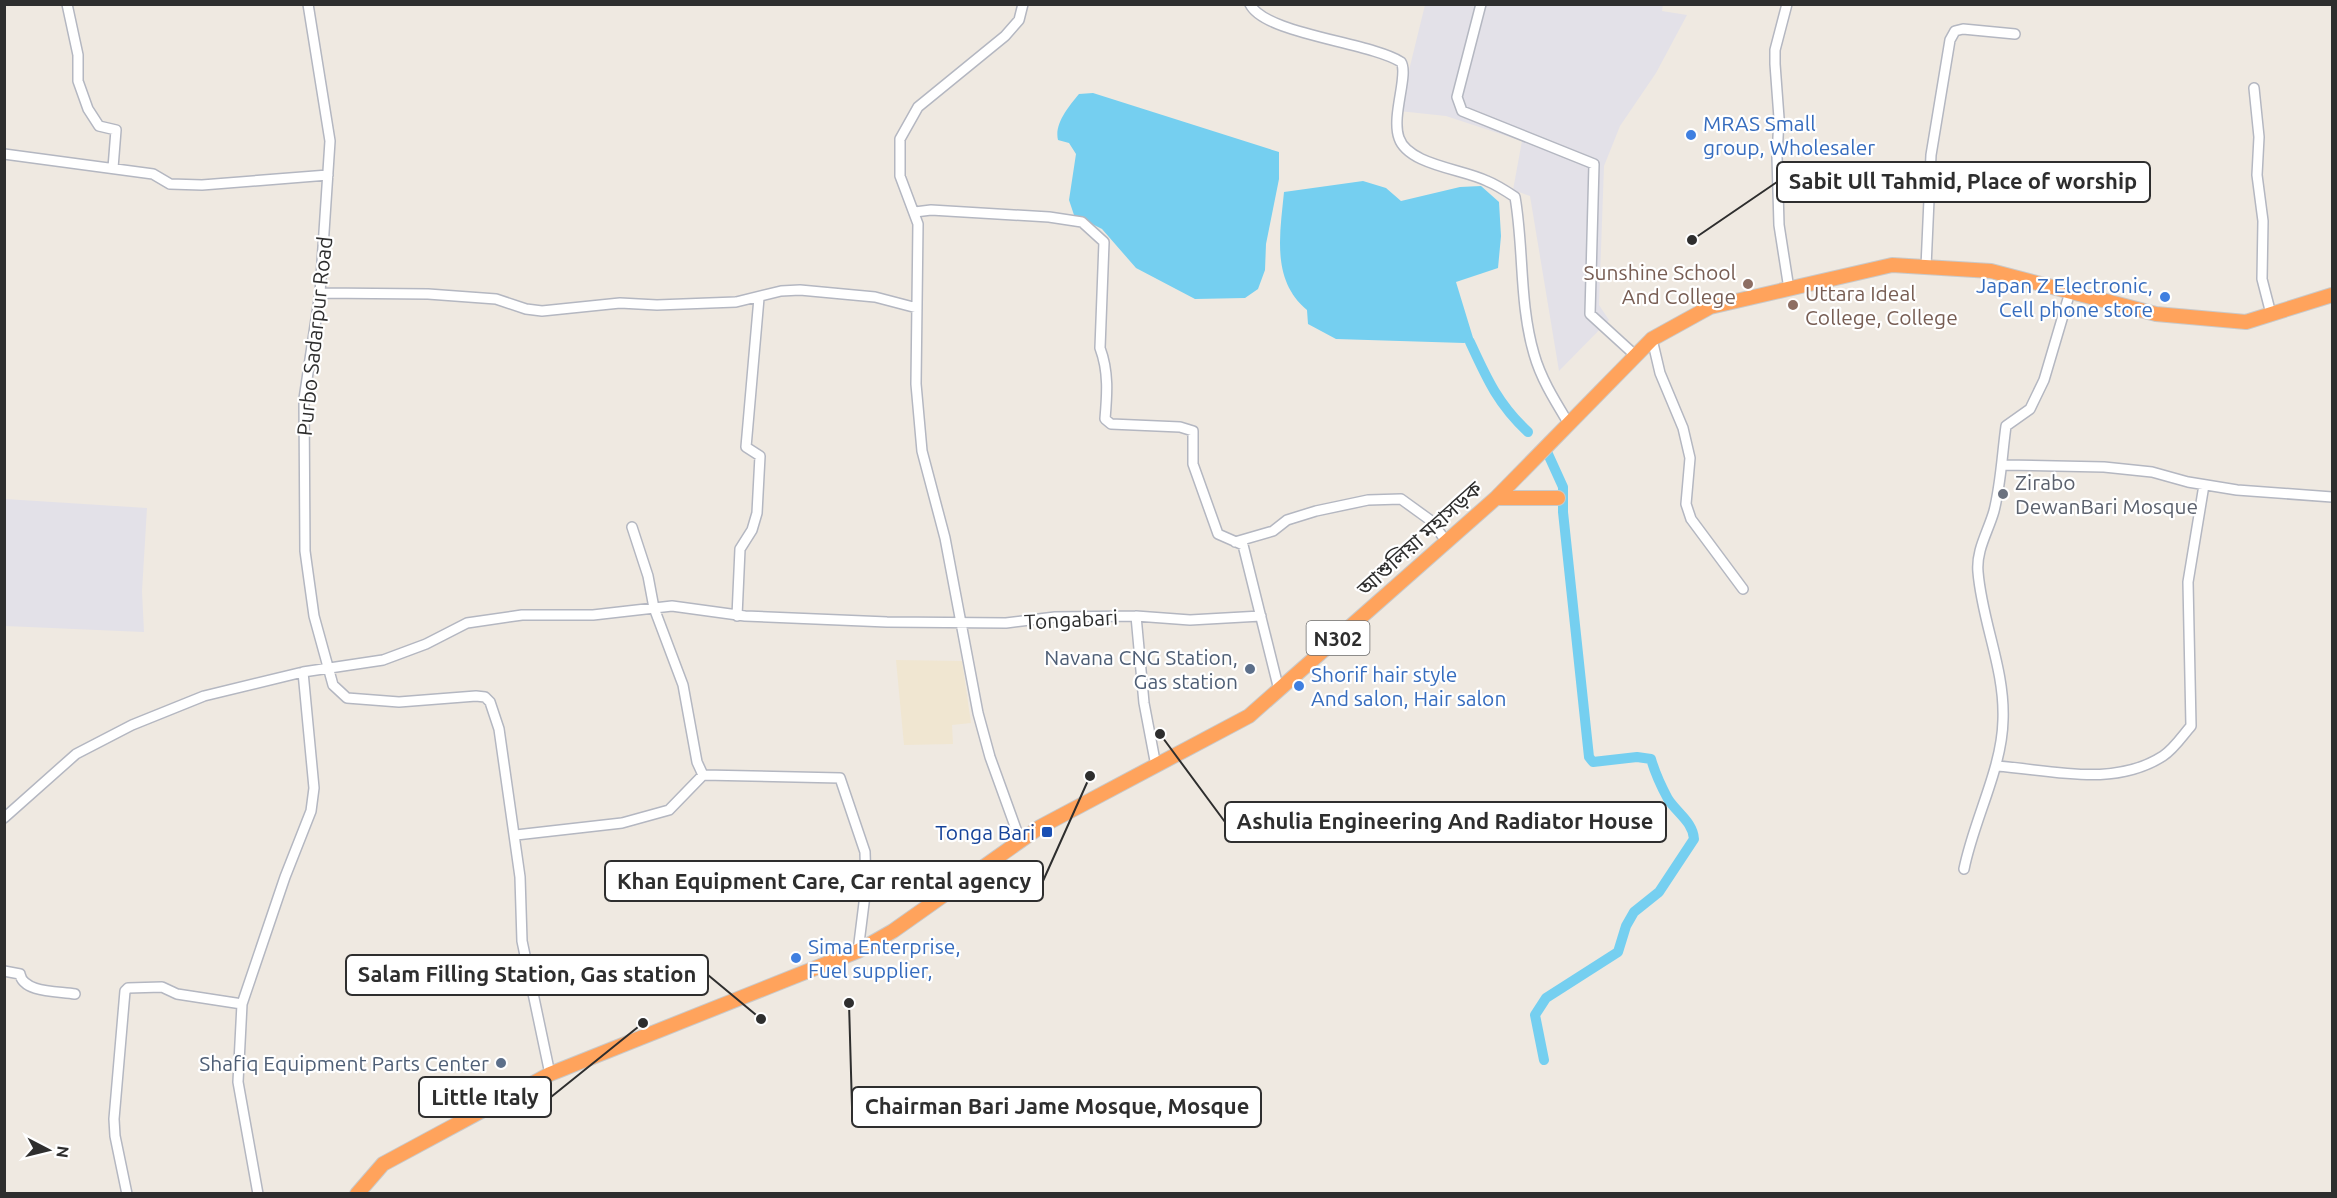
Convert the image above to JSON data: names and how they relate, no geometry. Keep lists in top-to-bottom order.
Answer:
{
  "streets": {
    "highway": ["আশুলিয়া মহাসড়ক", "N302"],
    "street": ["Purbo Sadarpur Road", "Tongabari"]
  },
  "crossings": [
    ["Purbo Sadarpur Road", "Tongabari"],
    ["আশুলিয়া মহাসড়ক", "Tongabari"]
  ],
  "places": {
    "other": [
      "MRAS Small group, Wholesaler",
      "Sabit Ull Tahmid, Place of worship",
      "Sunshine School And College",
      "Japan Z Electronic, Cell phone store",
      "Uttara Ideal College, College",
      "Zirabo DewanBari Mosque",
      "Navana CNG Station, Gas station",
      "Shorif hair style And salon, Hair salon",
      "Ashulia Engineering And Radiator House",
      "Khan Equipment Care, Car rental agency",
      "Sima Enterprise, Fuel supplier,",
      "Chairman Bari Jame Mosque, Mosque",
      "Salam Filling Station, Gas station",
      "Little Italy",
      "Shafiq Equipment Parts Center"
    ],
    "transit": ["Tonga Bari"]
  },
  "north": "right"
}
